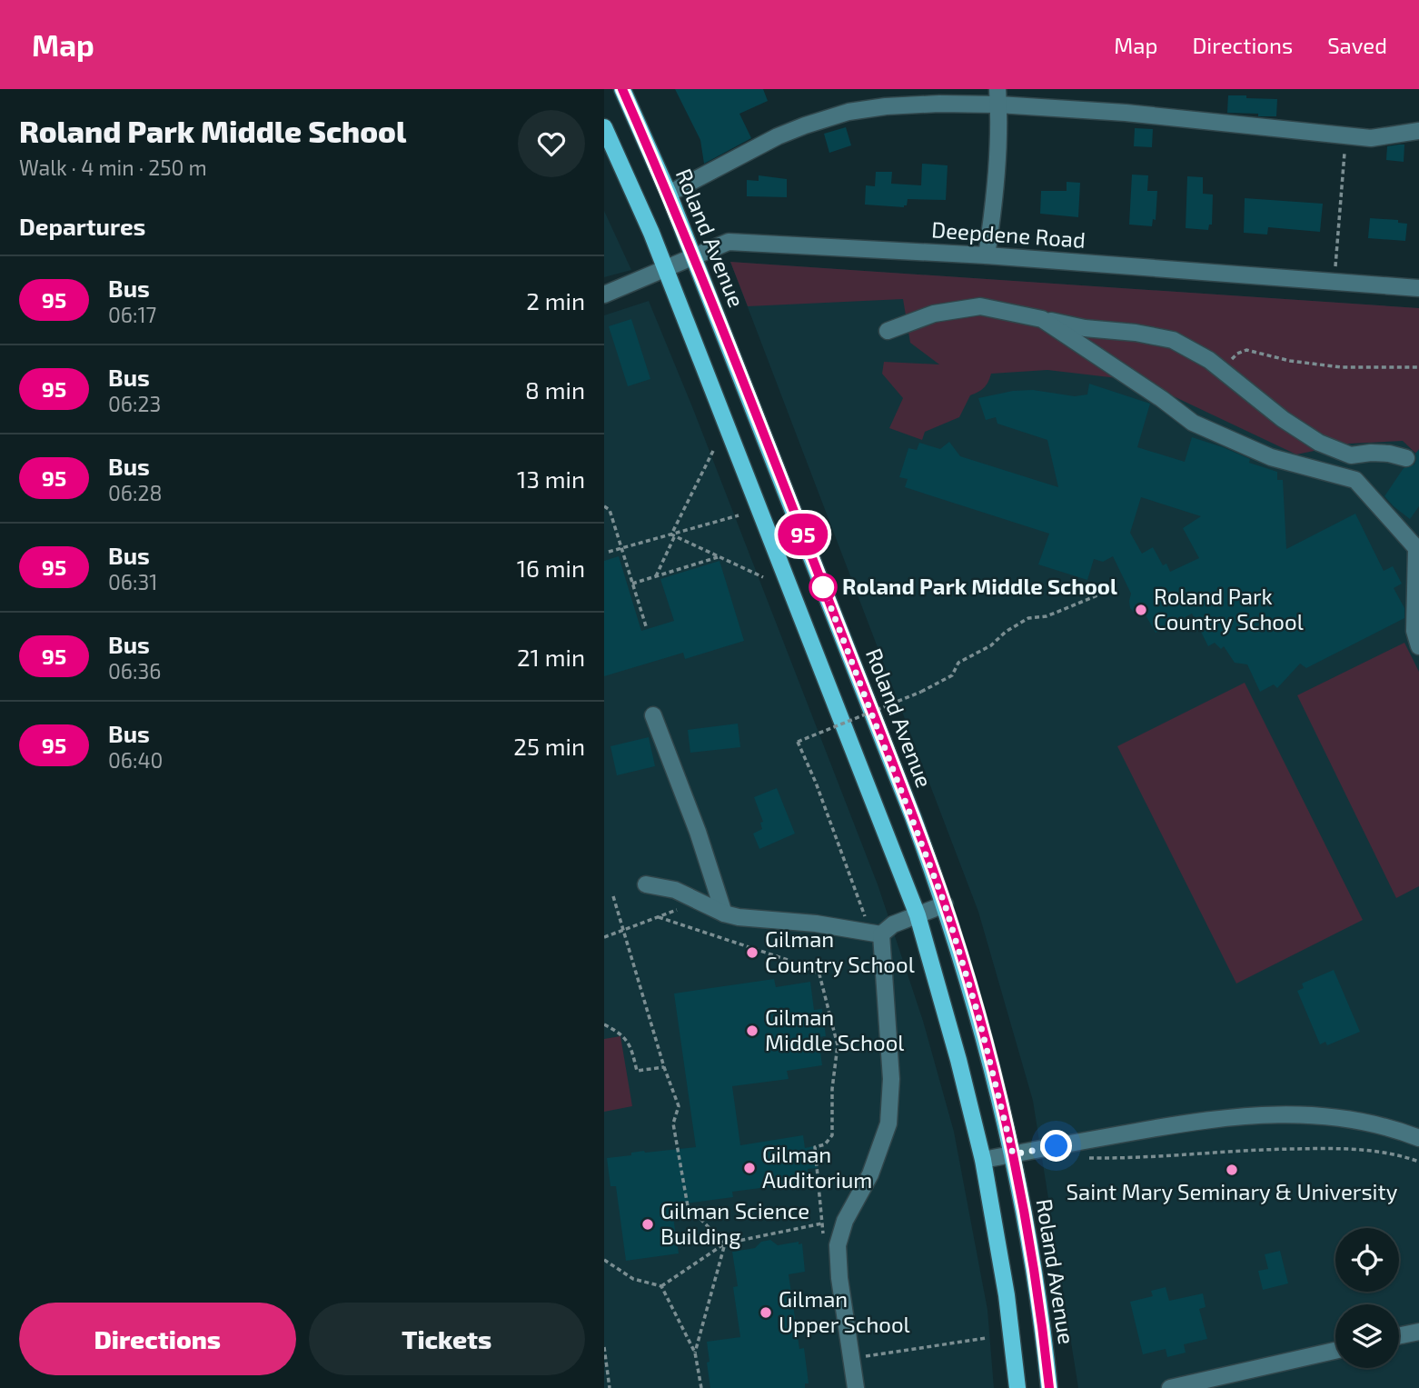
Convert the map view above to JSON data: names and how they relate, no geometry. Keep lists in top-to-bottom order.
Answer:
{
  "streets": {
    "main road": ["Roland Avenue"],
    "street": ["Deepdene Road"]
  },
  "crossings": [
    ["Deepdene Road", "Roland Avenue"]
  ],
  "places": [
    "Roland Park Middle School",
    "Roland Park Country School",
    "Gilman Country School",
    "Gilman Middle School",
    "Gilman Auditorium",
    "Saint Mary Seminary & University",
    "Gilman Science Building",
    "Gilman Upper School"
  ],
  "lines": ["bus line 95"],
  "page": {
    "header": "Map",
    "nav": ["Map", "Directions", "Saved"],
    "heading": [
      ["Roland Park Middle School", "Walk · 4 min · 250 m"],
      "Departures"
    ],
    "on_map": "95",
    "list": [
      {
        "mark": "95",
        "name": "Bus",
        "note": "06:17",
        "value": "2 min"
      },
      {
        "mark": "95",
        "name": "Bus",
        "note": "06:23",
        "value": "8 min"
      },
      {
        "mark": "95",
        "name": "Bus",
        "note": "06:28",
        "value": "13 min"
      },
      {
        "mark": "95",
        "name": "Bus",
        "note": "06:31",
        "value": "16 min"
      },
      {
        "mark": "95",
        "name": "Bus",
        "note": "06:36",
        "value": "21 min"
      },
      {
        "mark": "95",
        "name": "Bus",
        "note": "06:40",
        "value": "25 min"
      }
    ],
    "buttons": ["Directions", "Tickets"]
  }
}
